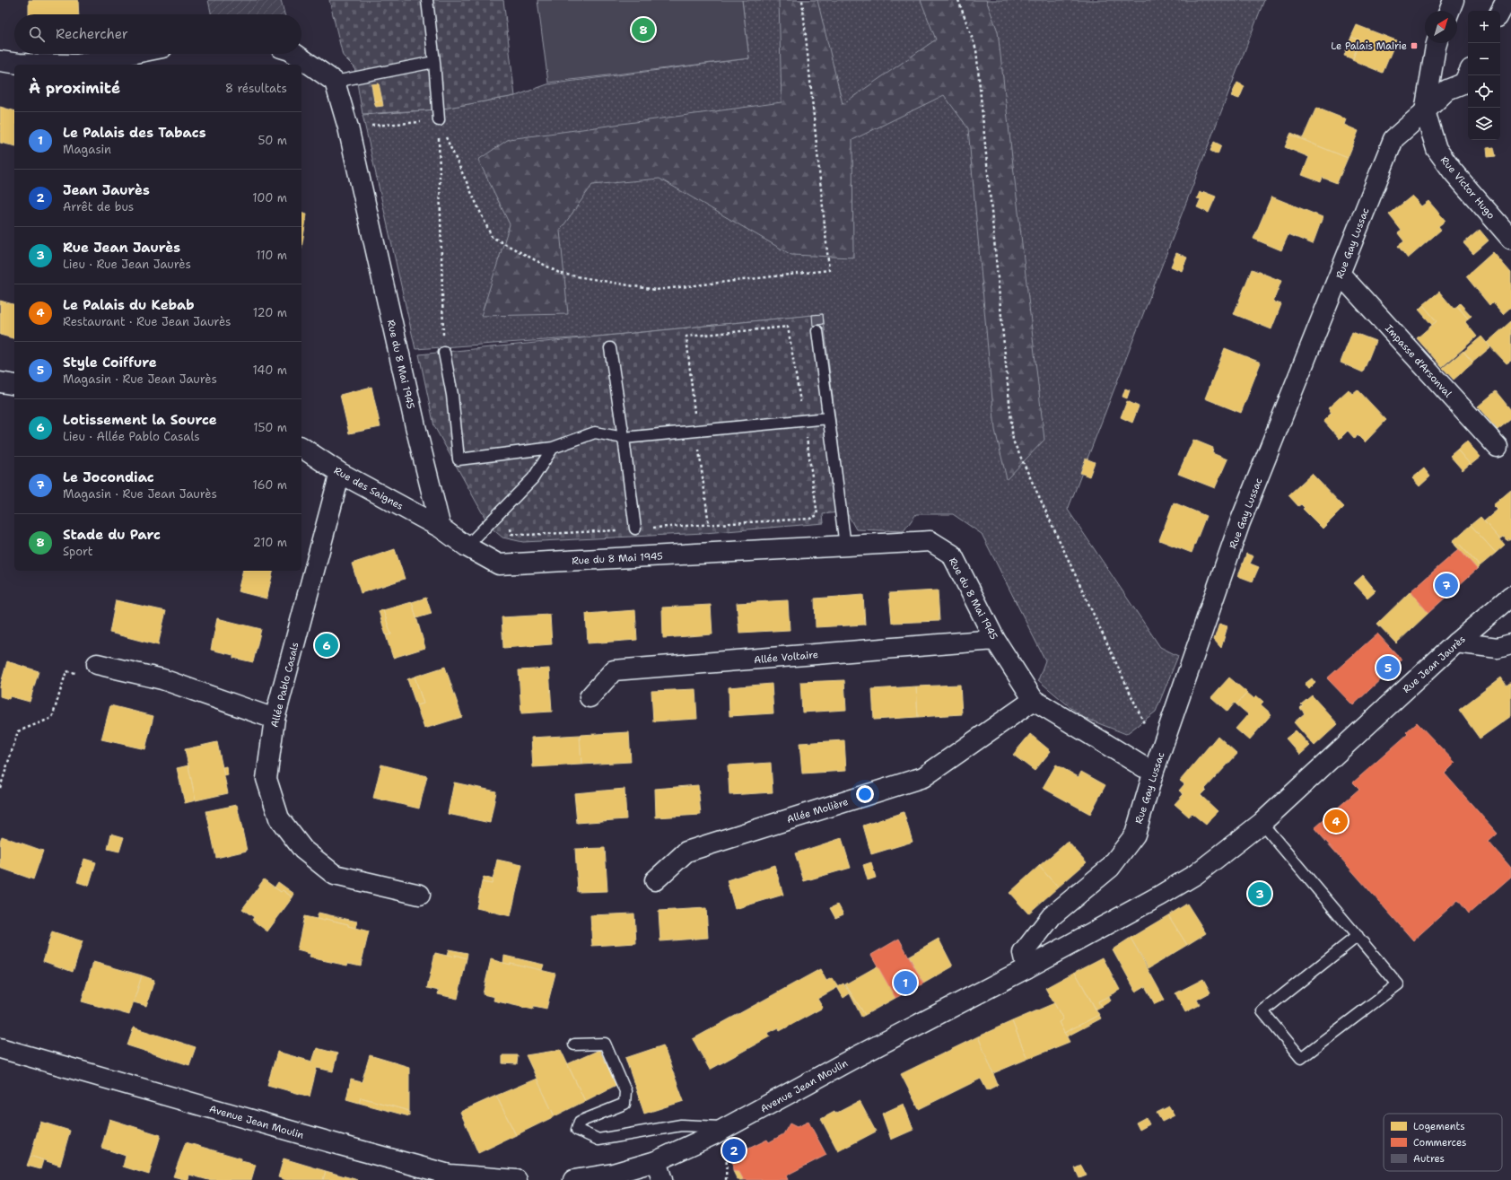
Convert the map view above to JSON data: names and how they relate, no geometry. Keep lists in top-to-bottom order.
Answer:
{
  "streets": {
    "street": [
      "Rue Victor Hugo",
      "Rue Gay Lussac",
      "Impasse d'Arsonval",
      "Rue du 8 Mai 1945",
      "Rue des Saignes",
      "Allée Voltaire",
      "Rue Jean Jaurès",
      "Allée Pablo Casals",
      "Allée Molière",
      "Avenue Jean Moulin"
    ]
  },
  "crossings": [
    ["Rue Victor Hugo", "Rue Gay Lussac"],
    ["Rue Gay Lussac", "Impasse d'Arsonval"],
    ["Rue Gay Lussac", "Rue du 8 Mai 1945"],
    ["Rue Gay Lussac", "Rue Jean Jaurès"],
    ["Rue Gay Lussac", "Avenue Jean Moulin"],
    ["Rue du 8 Mai 1945", "Rue des Saignes"],
    ["Rue du 8 Mai 1945", "Allée Voltaire"],
    ["Rue du 8 Mai 1945", "Allée Molière"],
    ["Rue des Saignes", "Allée Pablo Casals"],
    ["Rue Jean Jaurès", "Avenue Jean Moulin"]
  ],
  "places": {
    "transit": ["Le Palais Mairie"]
  },
  "legend": ["Logements", "Commerces", "Autres"],
  "north": "top right",
  "page": {
    "map_buttons": ["+", "−"],
    "search": "Rechercher",
    "pins": [
      "8",
      "7",
      "6",
      "5",
      "4",
      "3",
      "1",
      "2"
    ],
    "heading": ["À proximité", "8 résultats"],
    "list": [
      {
        "mark": "1",
        "name": "Le Palais des Tabacs",
        "note": "Magasin",
        "value": "50 m"
      },
      {
        "mark": "2",
        "name": "Jean Jaurès",
        "note": "Arrêt de bus",
        "value": "100 m"
      },
      {
        "mark": "3",
        "name": "Rue Jean Jaurès",
        "note": "Lieu · Rue Jean Jaurès",
        "value": "110 m"
      },
      {
        "mark": "4",
        "name": "Le Palais du Kebab",
        "note": "Restaurant · Rue Jean Jaurès",
        "value": "120 m"
      },
      {
        "mark": "5",
        "name": "Style Coiffure",
        "note": "Magasin · Rue Jean Jaurès",
        "value": "140 m"
      },
      {
        "mark": "6",
        "name": "Lotissement la Source",
        "note": "Lieu · Allée Pablo Casals",
        "value": "150 m"
      },
      {
        "mark": "7",
        "name": "Le Jocondiac",
        "note": "Magasin · Rue Jean Jaurès",
        "value": "160 m"
      },
      {
        "mark": "8",
        "name": "Stade du Parc",
        "note": "Sport",
        "value": "210 m"
      }
    ]
  }
}
